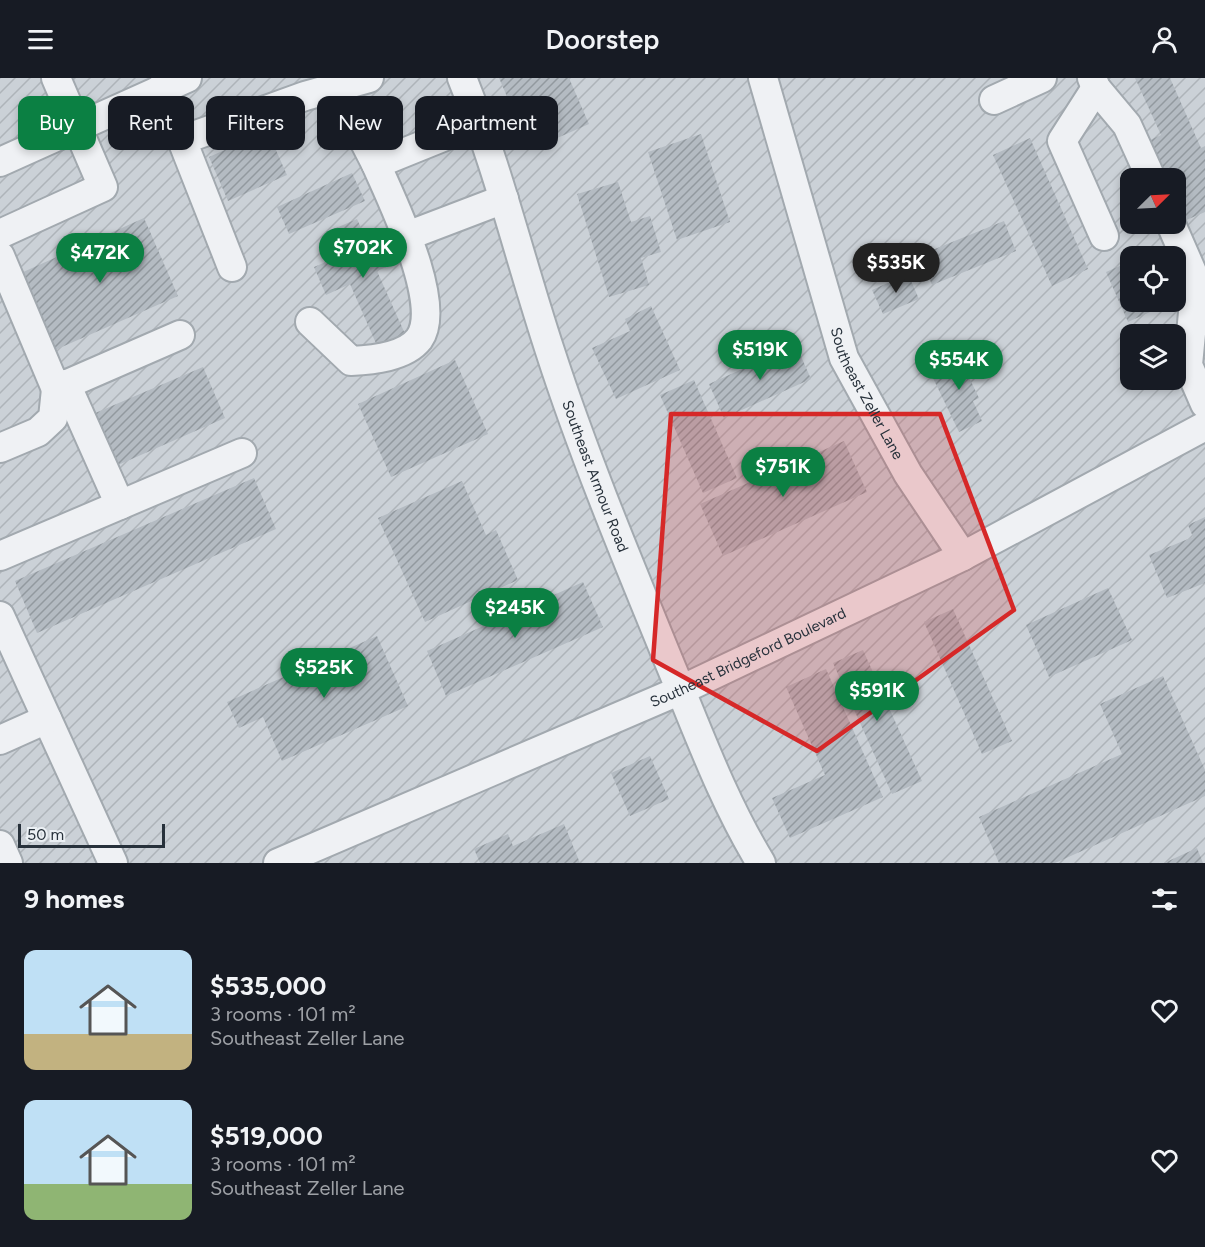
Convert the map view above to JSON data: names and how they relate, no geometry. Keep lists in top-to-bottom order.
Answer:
{
  "streets": {
    "street": ["Southeast Zeller Lane", "Southeast Armour Road", "Southeast Bridgeford Boulevard"]
  },
  "crossings": [
    ["Southeast Zeller Lane", "Southeast Bridgeford Boulevard"],
    ["Southeast Armour Road", "Southeast Bridgeford Boulevard"]
  ],
  "scale_bar": "50 m",
  "north": "top right",
  "page": {
    "header": "Doorstep",
    "chip": [
      "Buy",
      "Rent",
      "Filters",
      "New",
      "Apartment"
    ],
    "price": [
      "$702K",
      "$472K",
      "$535K",
      "$519K",
      "$554K",
      "$751K",
      "$245K",
      "$525K",
      "$591K"
    ],
    "scale": "50 m",
    "heading": "9 homes",
    "list": [
      {
        "name": "$535,000",
        "note": "3 rooms · 101 m² · Southeast Zeller Lane"
      },
      {
        "name": "$519,000",
        "note": "3 rooms · 101 m² · Southeast Zeller Lane"
      }
    ]
  }
}
